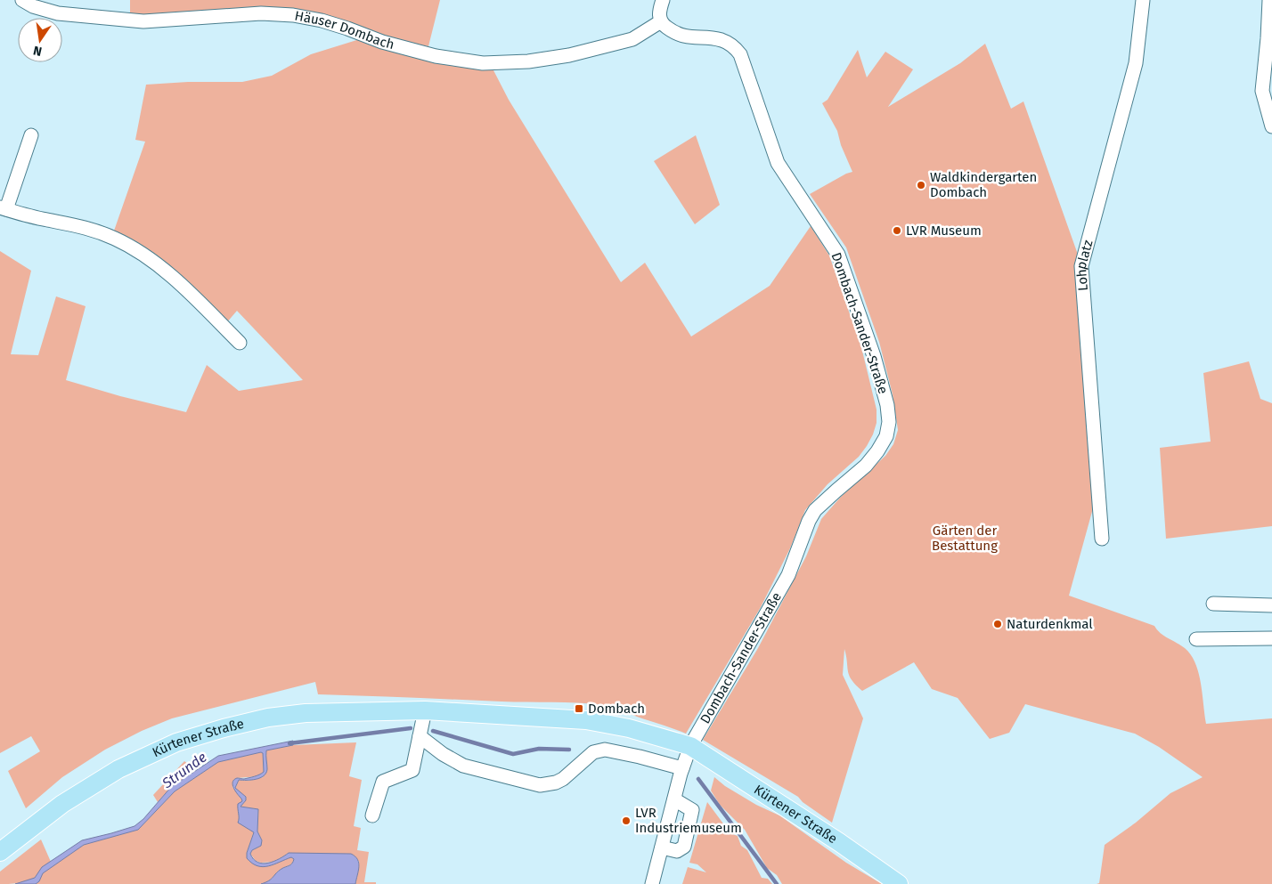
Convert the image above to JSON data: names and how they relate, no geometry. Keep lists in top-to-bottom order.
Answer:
{
  "streets": {
    "main road": ["Kürtener Straße"],
    "street": ["Häuser Dombach", "Lohplatz", "Dombach-Sander-Straße"]
  },
  "crossings": [
    ["Häuser Dombach", "Dombach-Sander-Straße"],
    ["Dombach-Sander-Straße", "Kürtener Straße"]
  ],
  "water": ["Strunde"],
  "parks": ["Gärten der Bestattung"],
  "places": {
    "other": [
      "Waldkindergarten Dombach",
      "LVR Museum",
      "Naturdenkmal",
      "LVR Industriemuseum"
    ],
    "transit": ["Dombach"]
  },
  "north": "bottom"
}
